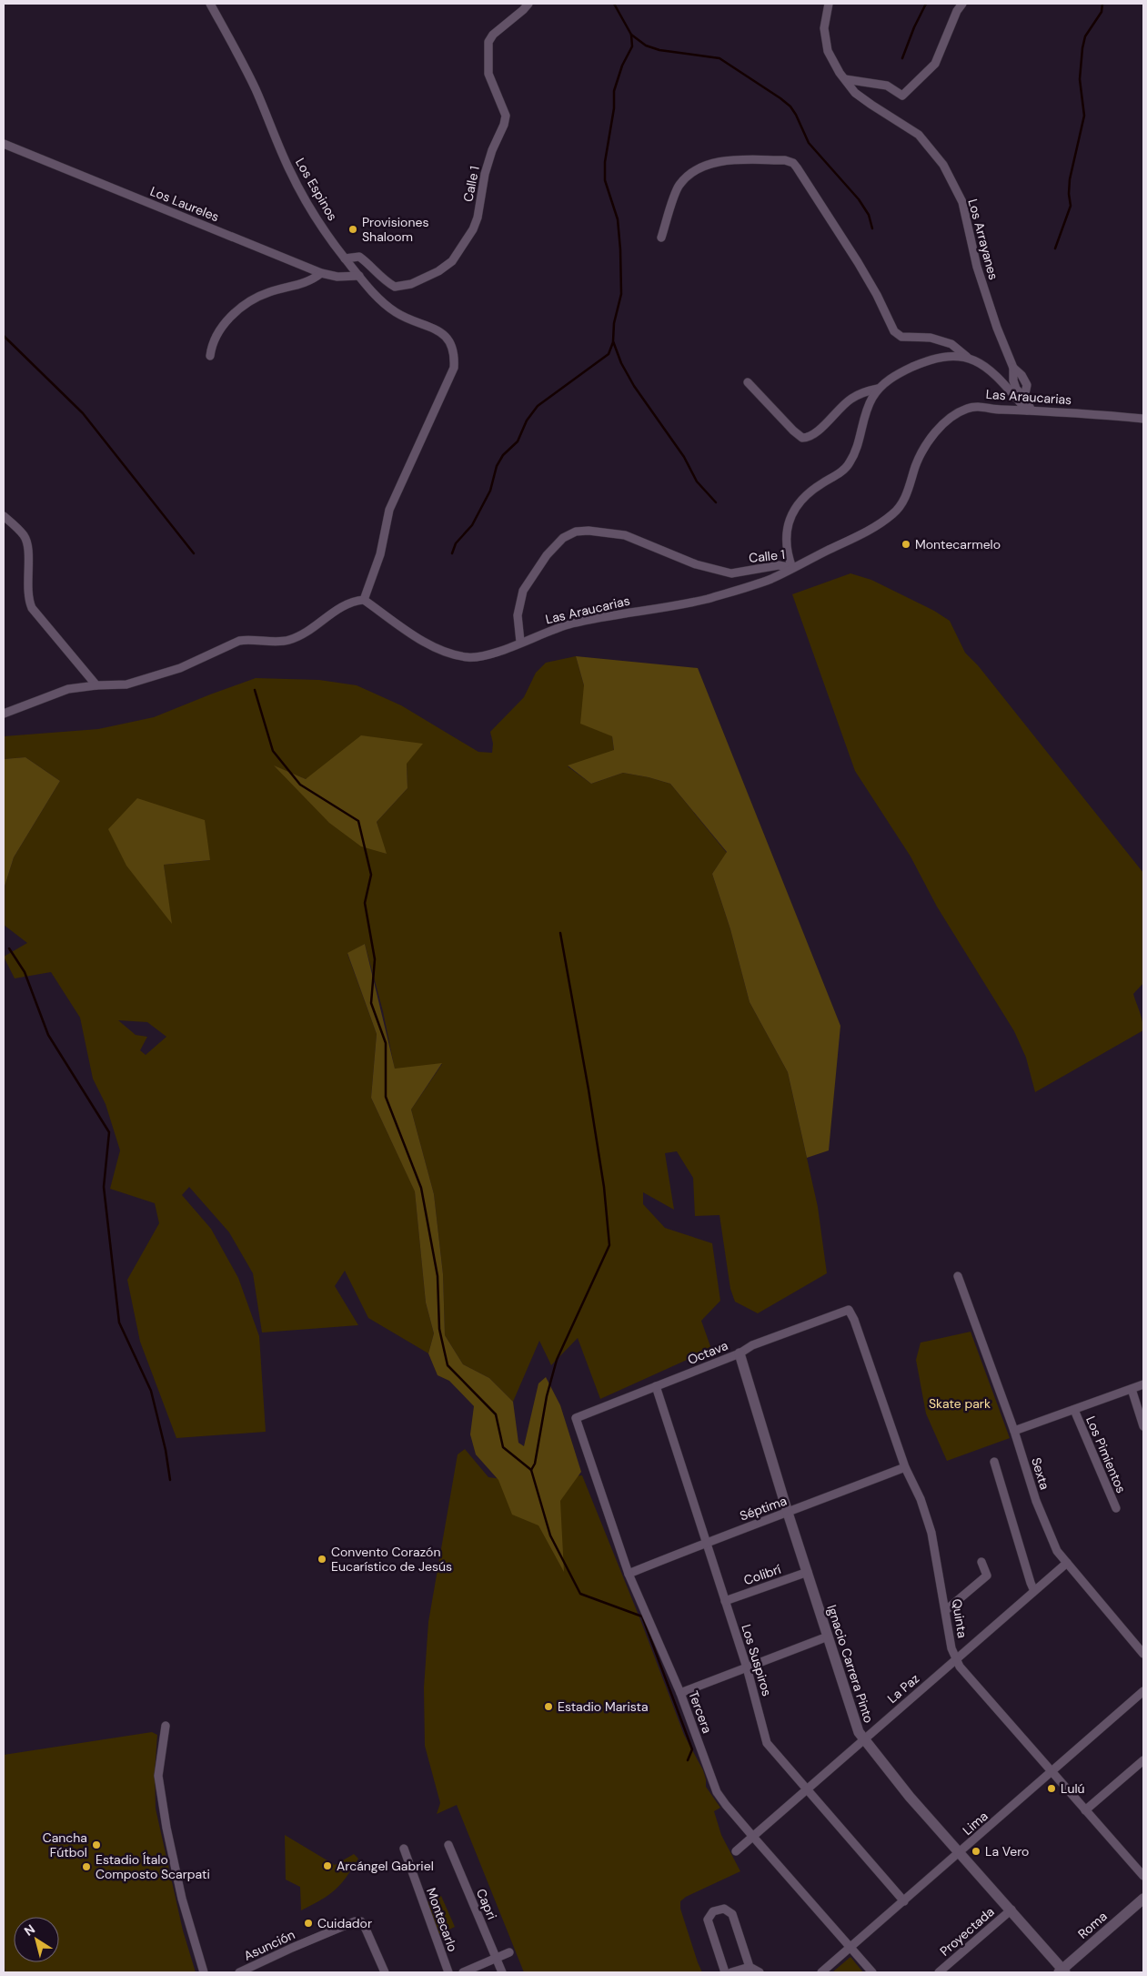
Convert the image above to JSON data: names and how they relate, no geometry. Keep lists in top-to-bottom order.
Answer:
{
  "streets": {
    "street": [
      "Calle 1",
      "Los Espinos",
      "Los Laureles",
      "Los Arrayanes",
      "Las Araucarias",
      "Octava",
      "Los Pimientos",
      "Sexta",
      "Séptima",
      "Colibrí",
      "Quinta",
      "Los Suspiros",
      "Ignacio Carrera Pinto",
      "La Paz",
      "Tercera",
      "Lima",
      "Capri",
      "Montecarlo",
      "Roma",
      "Proyectada",
      "Asunción"
    ]
  },
  "crossings": [
    ["Calle 1", "Los Espinos"],
    ["Calle 1", "Los Arrayanes"],
    ["Calle 1", "Las Araucarias"],
    ["Los Espinos", "Los Laureles"],
    ["Los Espinos", "Las Araucarias"],
    ["Los Arrayanes", "Las Araucarias"],
    ["Octava", "Quinta"],
    ["Octava", "Los Suspiros"],
    ["Octava", "Ignacio Carrera Pinto"],
    ["Octava", "Tercera"],
    ["Sexta", "La Paz"],
    ["Séptima", "Quinta"],
    ["Séptima", "Los Suspiros"],
    ["Séptima", "Ignacio Carrera Pinto"],
    ["Séptima", "Tercera"],
    ["Colibrí", "Los Suspiros"],
    ["Colibrí", "Ignacio Carrera Pinto"],
    ["Quinta", "La Paz"],
    ["Quinta", "Lima"],
    ["Los Suspiros", "La Paz"],
    ["Los Suspiros", "Lima"],
    ["Ignacio Carrera Pinto", "La Paz"],
    ["Ignacio Carrera Pinto", "Lima"],
    ["Ignacio Carrera Pinto", "Roma"],
    ["Ignacio Carrera Pinto", "Proyectada"],
    ["La Paz", "Tercera"],
    ["Tercera", "Lima"]
  ],
  "parks": ["Skate park"],
  "places": [
    "Provisiones Shaloom",
    "Montecarmelo",
    "Convento Corazón Eucarístico de Jesús",
    "Estadio Marista",
    "Lulú",
    "Cancha Fútbol",
    "La Vero",
    "Arcángel Gabriel",
    "Estadio Ítalo Composto Scarpati",
    "Cuidador"
  ],
  "north": "top left"
}
